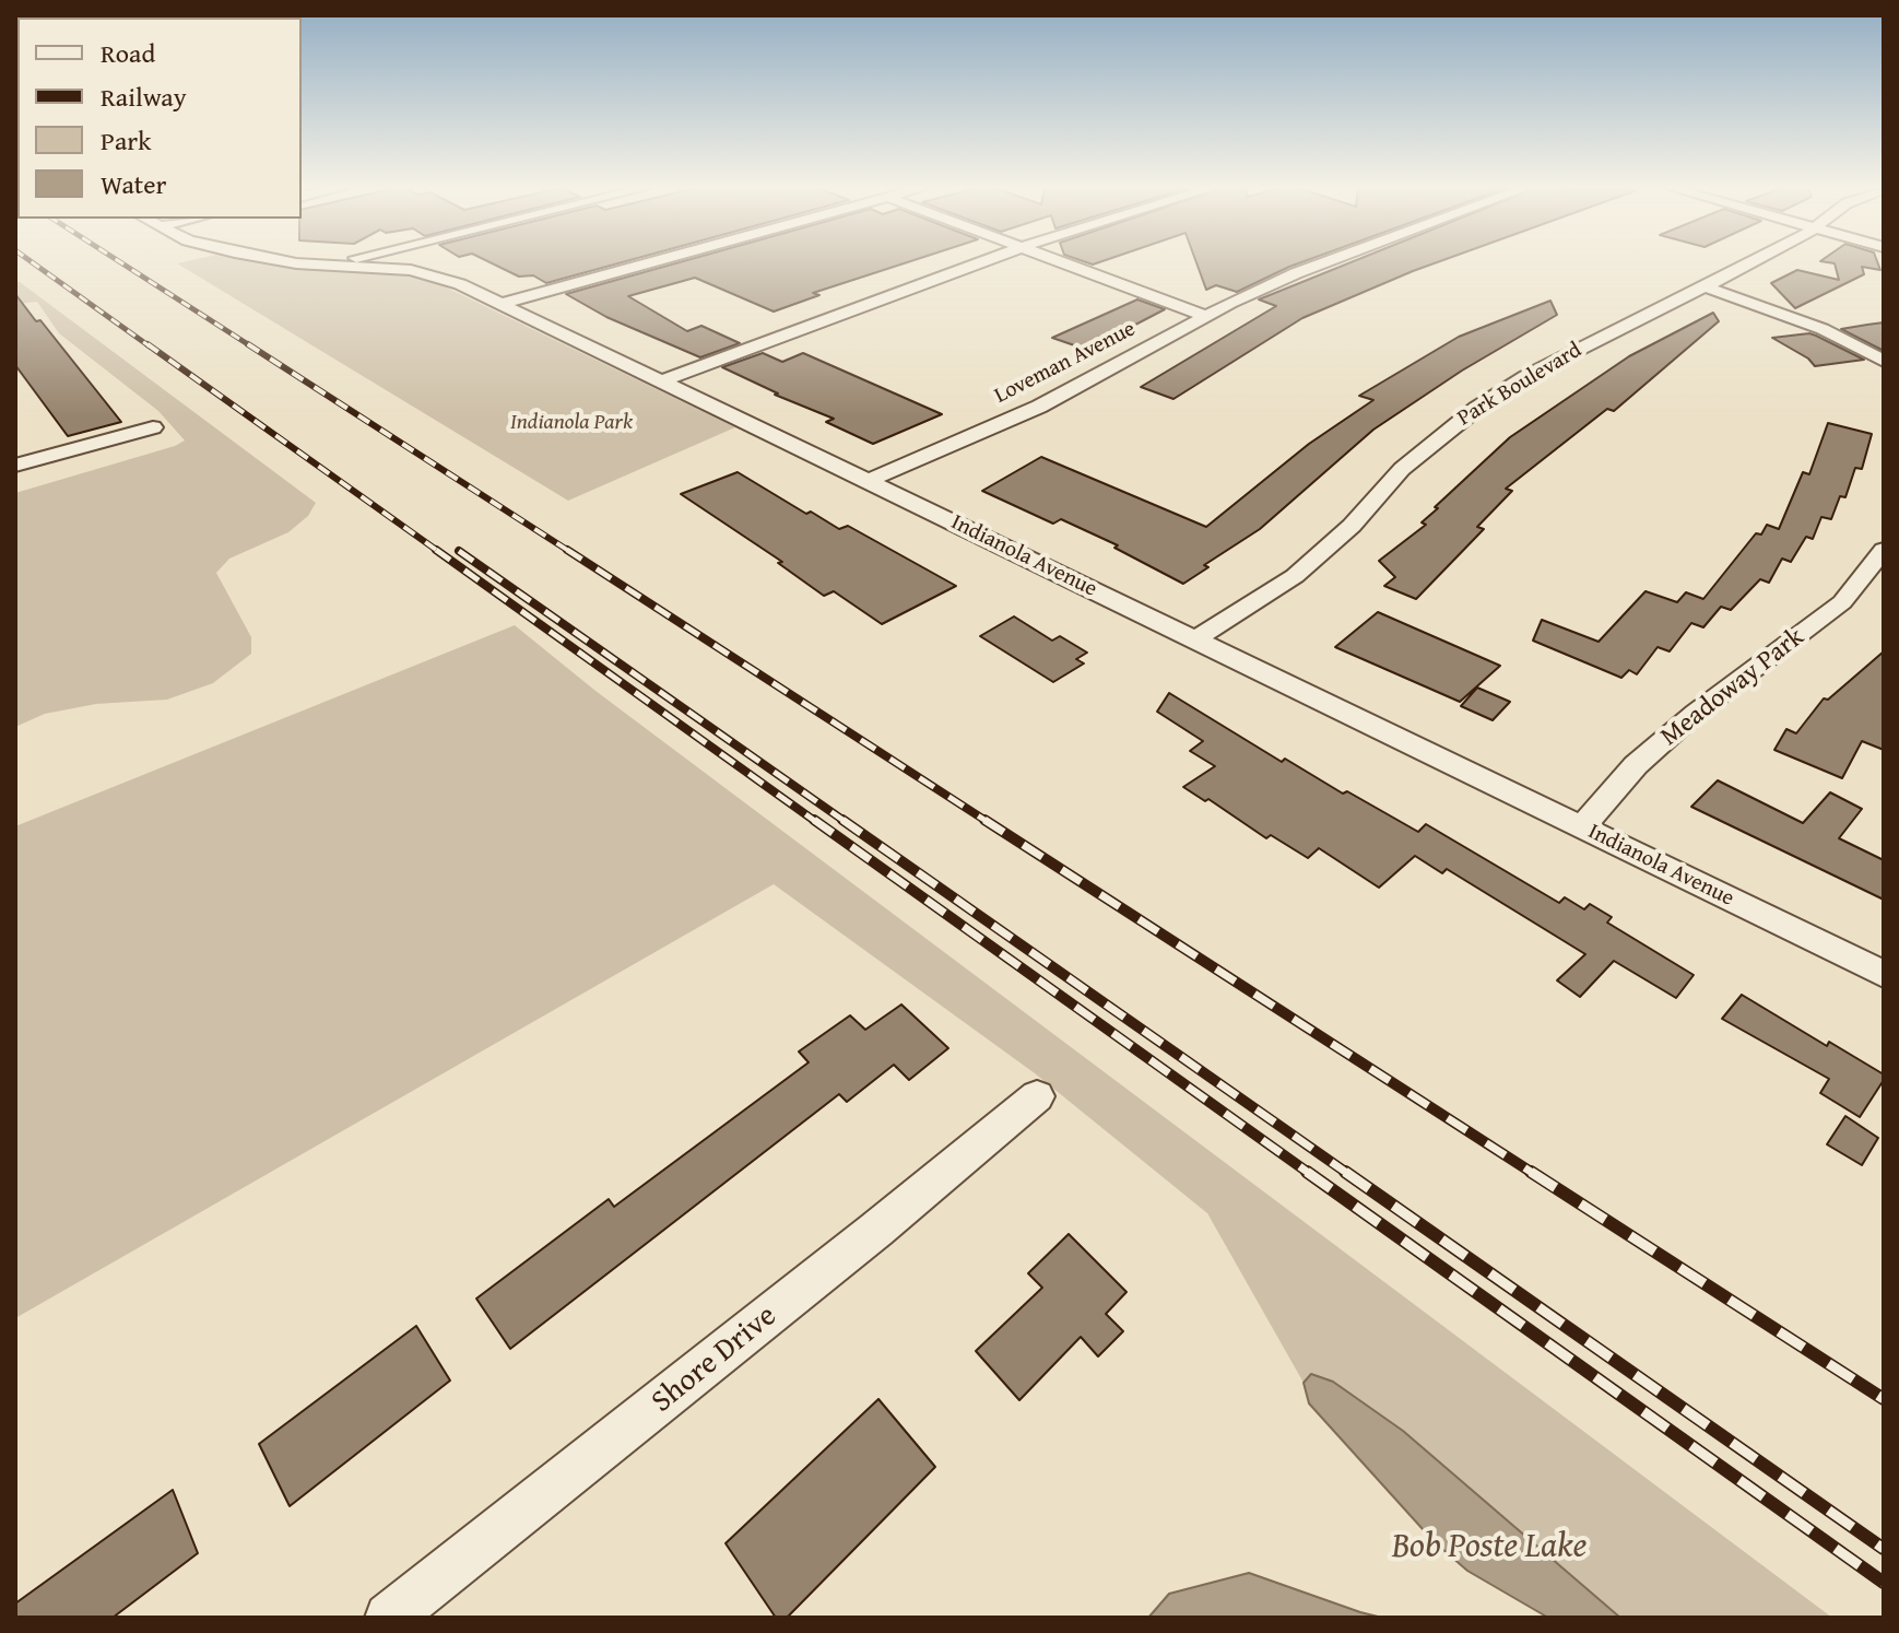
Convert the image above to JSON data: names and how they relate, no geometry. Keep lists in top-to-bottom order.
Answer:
{
  "streets": {
    "street": [
      "Loveman Avenue",
      "Park Boulevard",
      "Indianola Avenue",
      "Meadoway Park",
      "Shore Drive"
    ]
  },
  "crossings": [
    ["Loveman Avenue", "Indianola Avenue"],
    ["Park Boulevard", "Indianola Avenue"],
    ["Indianola Avenue", "Meadoway Park"]
  ],
  "water": ["Bob Poste Lake"],
  "parks": ["Indianola Park"],
  "legend": [
    "Road",
    "Railway",
    "Park",
    "Water"
  ]
}
